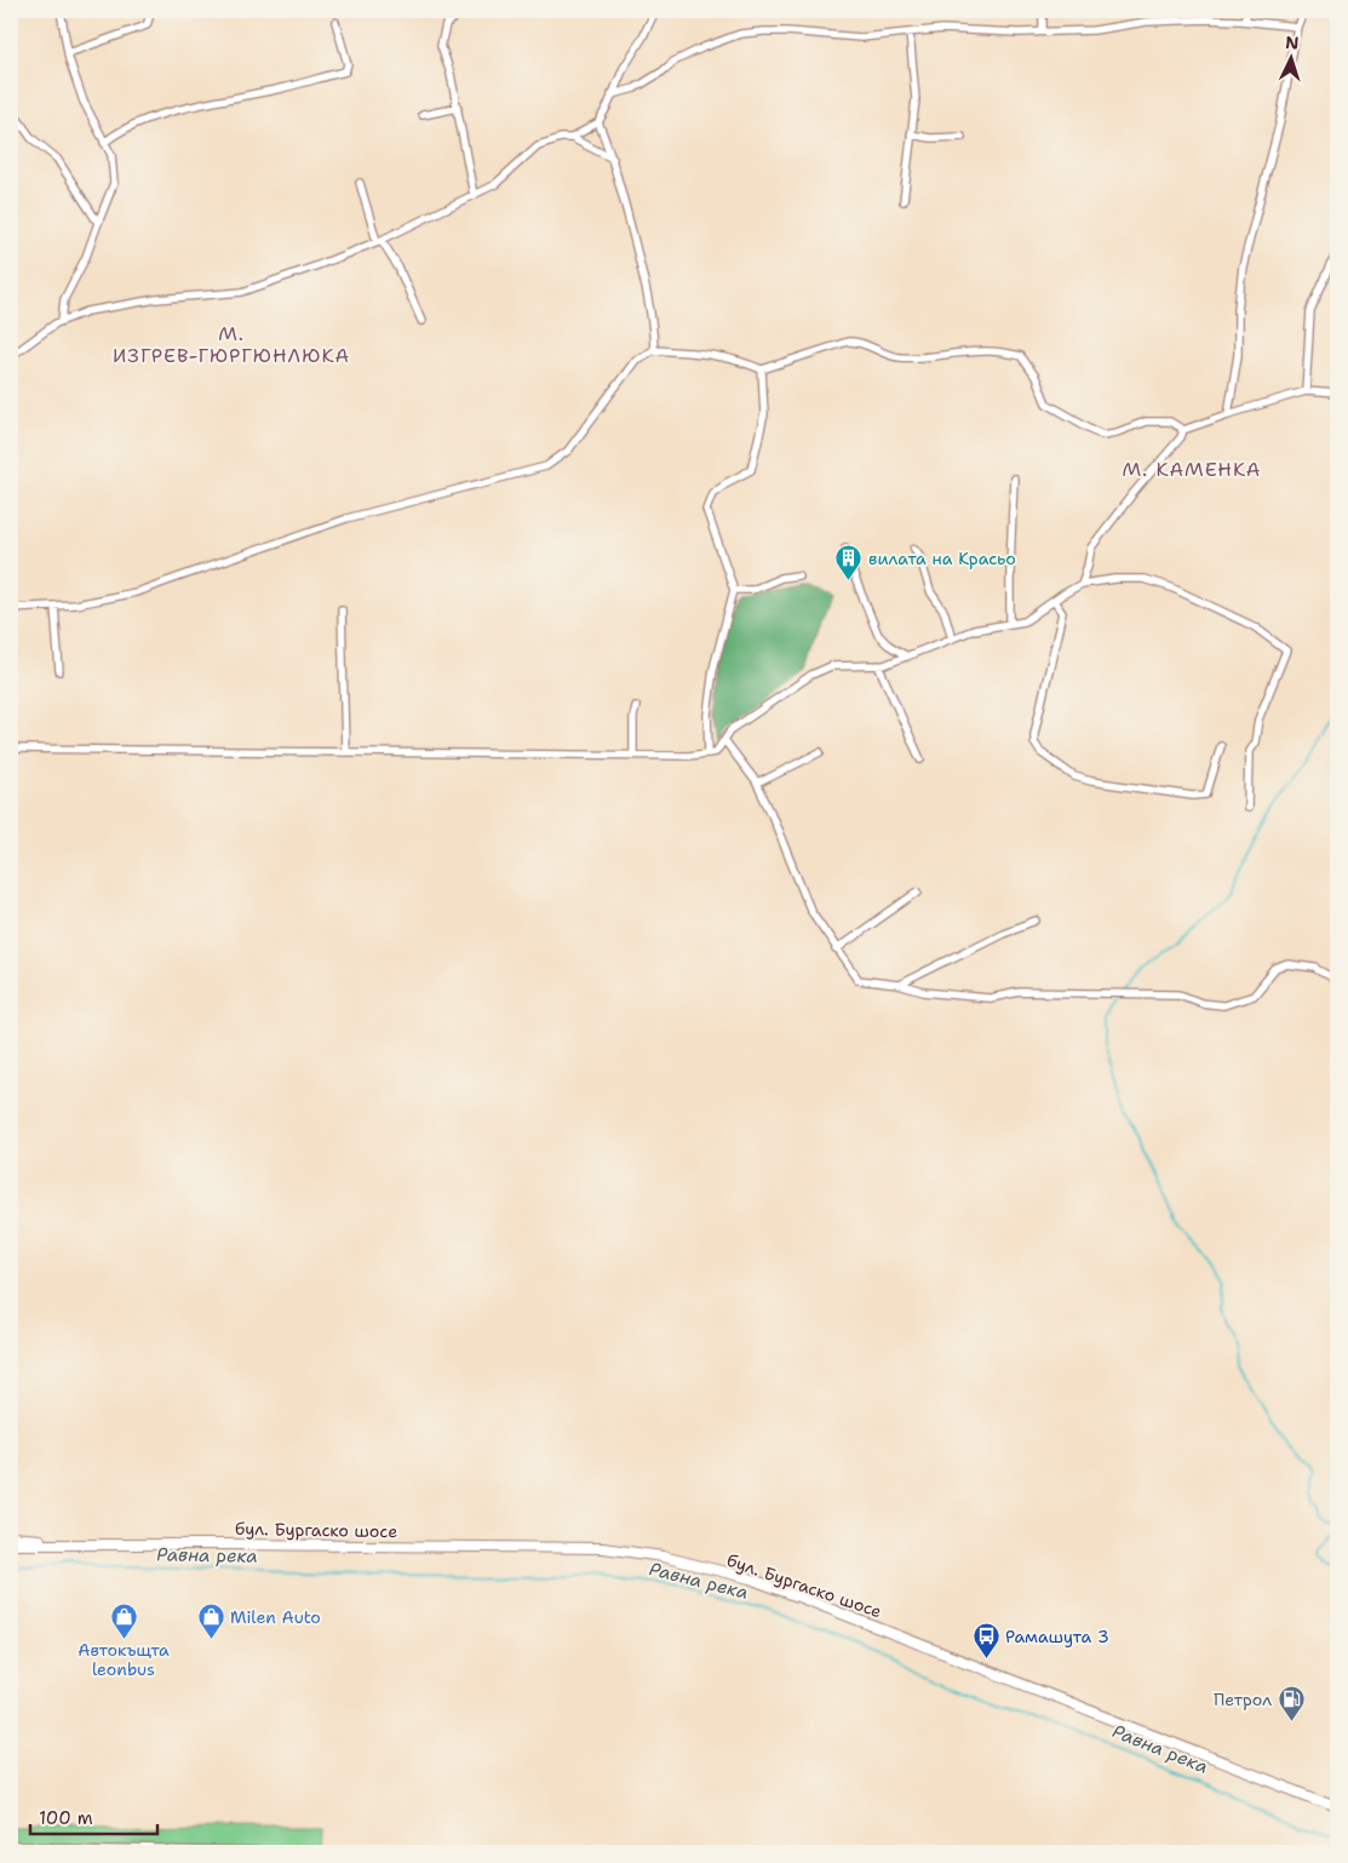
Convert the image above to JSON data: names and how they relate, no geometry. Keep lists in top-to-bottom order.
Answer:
{
  "streets": {
    "main road": ["бул. Бургаско шосе"]
  },
  "districts": ["М. ИЗГРЕВ-ГЮРГЮНЛЮКА", "М. КАМЕНКА"],
  "water": ["Равна река"],
  "places": {
    "building": ["вилата на Красьо"],
    "shop": ["Автокъщта leonbus", "Milen Auto"],
    "bus stop": ["Рамашута 3"],
    "fuel station": ["Петрол"]
  },
  "scale_bar": "100 m",
  "north": "top"
}
